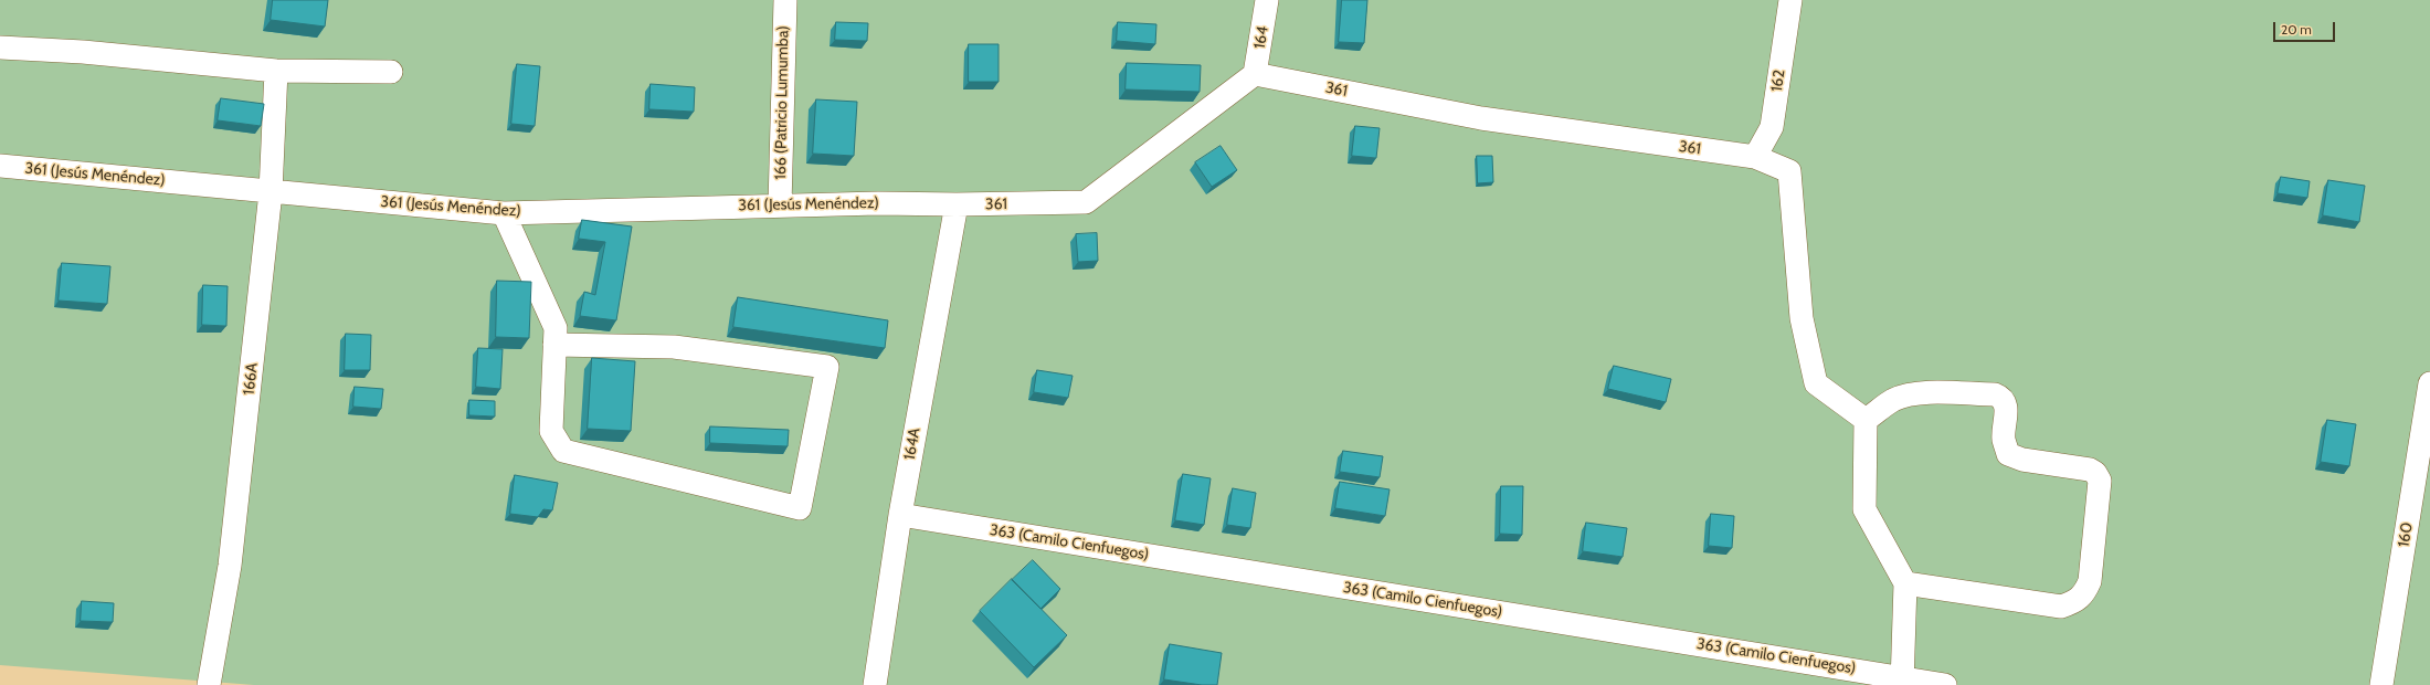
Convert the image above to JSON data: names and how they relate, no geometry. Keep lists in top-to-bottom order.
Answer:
{
  "streets": {
    "street": [
      "164",
      "162",
      "361",
      "166 (Patricio Lumumba)",
      "361 (Jesús Menéndez)",
      "166A",
      "164A",
      "160",
      "363 (Camilo Cienfuegos)"
    ]
  },
  "crossings": [
    ["164", "361"],
    ["162", "361"],
    ["361", "361 (Jesús Menéndez)"],
    ["361", "164A"],
    ["166 (Patricio Lumumba)", "361 (Jesús Menéndez)"],
    ["361 (Jesús Menéndez)", "166A"],
    ["361 (Jesús Menéndez)", "164A"],
    ["164A", "363 (Camilo Cienfuegos)"]
  ],
  "scale_bar": "20 m"
}
